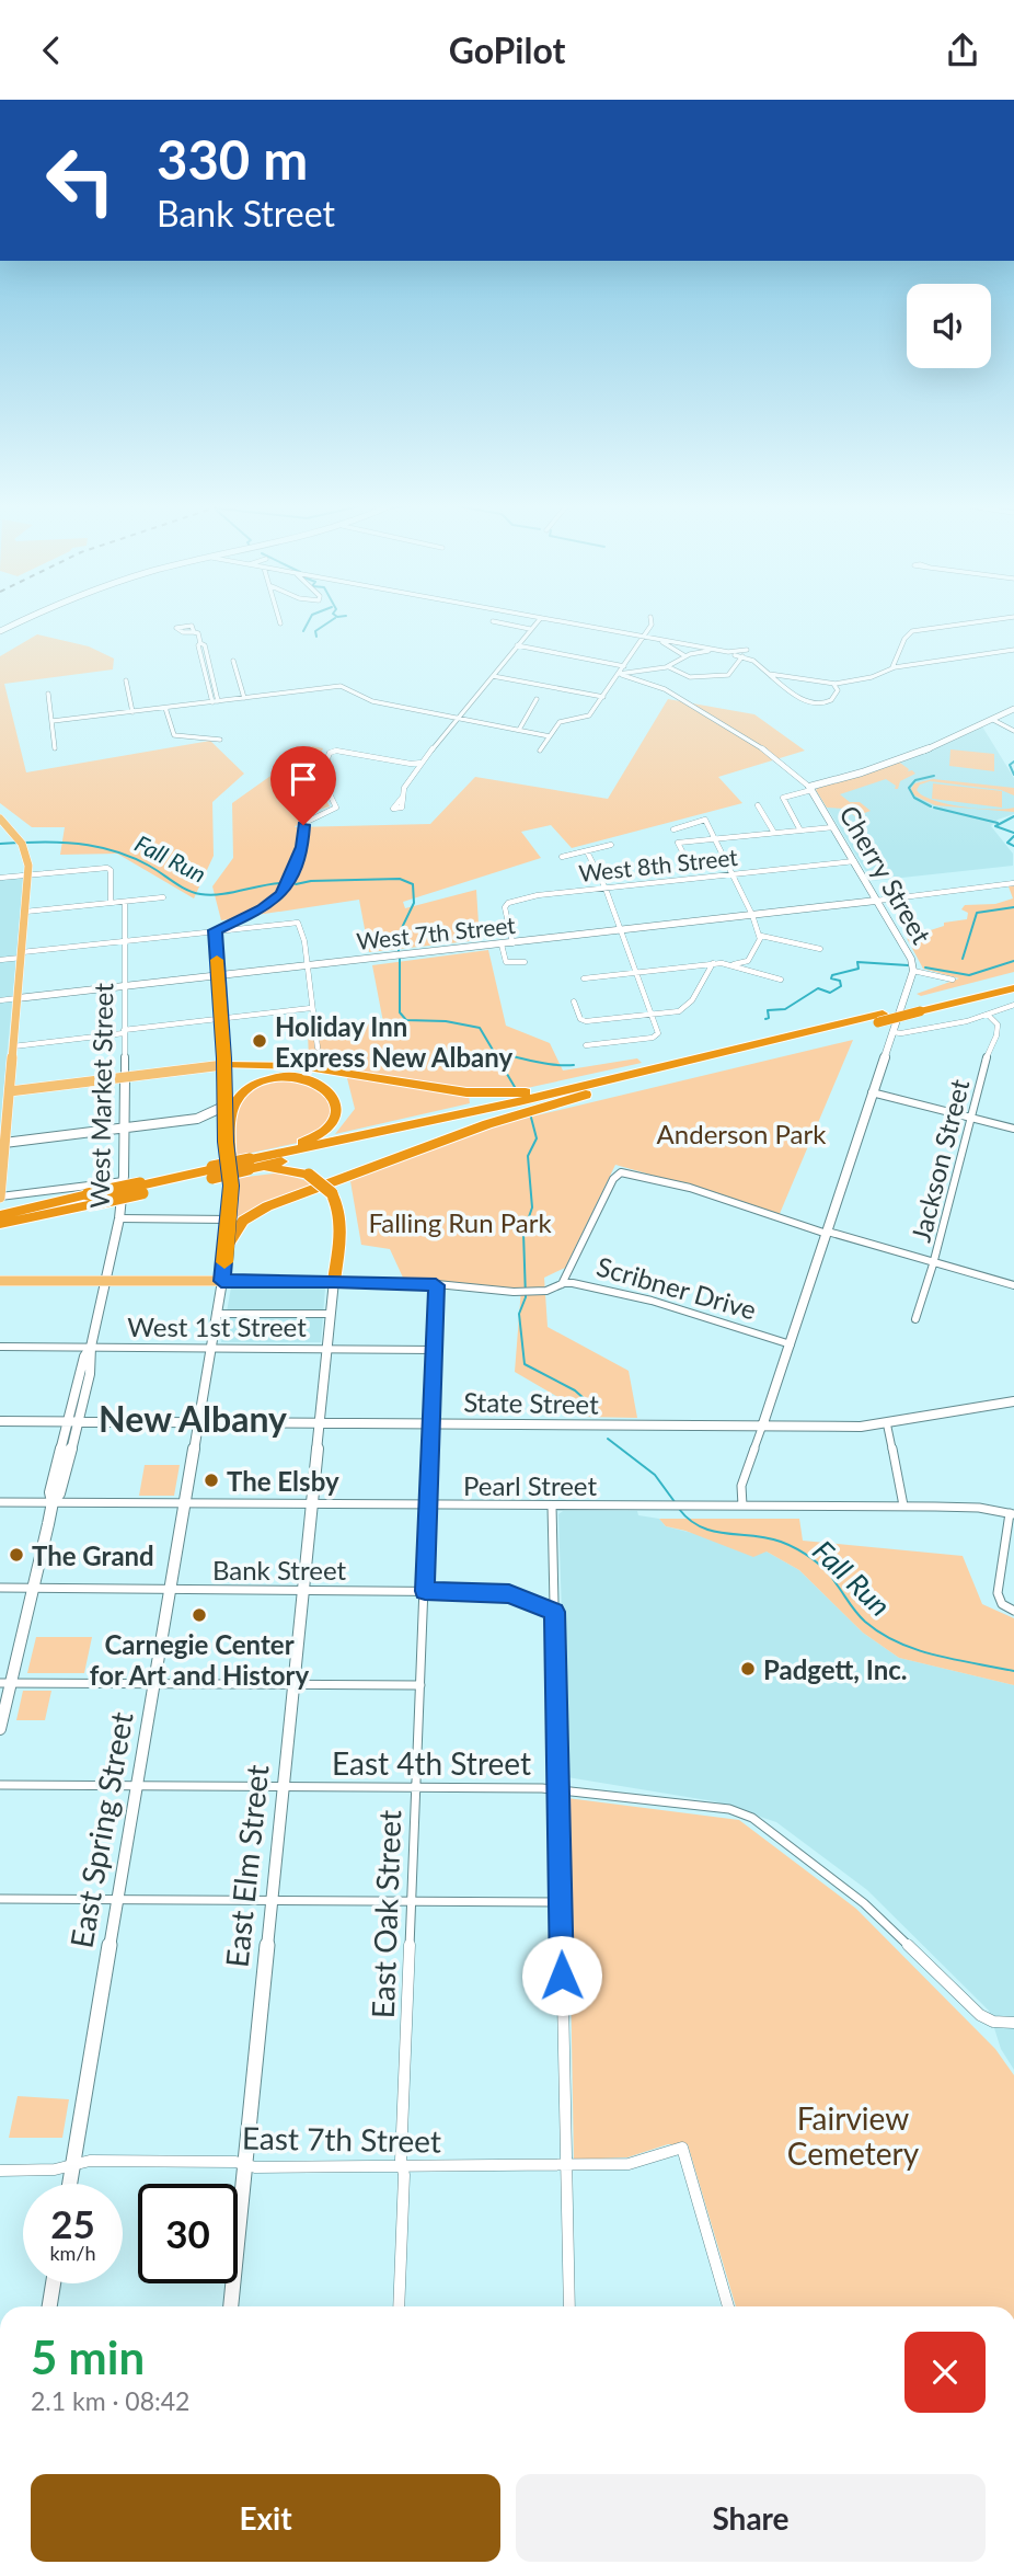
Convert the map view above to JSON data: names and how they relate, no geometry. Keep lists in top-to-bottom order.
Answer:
{
  "streets": {
    "main road": [
      "Cherry Street",
      "West 7th Street",
      "West Market Street",
      "Scribner Drive",
      "State Street",
      "East Spring Street",
      "East Elm Street"
    ],
    "street": [
      "West 8th Street",
      "Jackson Street",
      "West 1st Street",
      "Pearl Street",
      "Bank Street",
      "East 4th Street",
      "East Oak Street",
      "East 7th Street"
    ]
  },
  "crossings": [
    ["West 8th Street", "Cherry Street"],
    ["West 8th Street", "West 7th Street"],
    ["Cherry Street", "West 7th Street"],
    ["Cherry Street", "Scribner Drive"],
    ["Cherry Street", "State Street"],
    ["Cherry Street", "Pearl Street"],
    ["West 7th Street", "West Market Street"],
    ["West Market Street", "Scribner Drive"],
    ["West Market Street", "West 1st Street"],
    ["West Market Street", "State Street"],
    ["West Market Street", "Pearl Street"],
    ["West Market Street", "Bank Street"],
    ["Scribner Drive", "East Spring Street"],
    ["Scribner Drive", "East Elm Street"],
    ["Scribner Drive", "East Oak Street"],
    ["West 1st Street", "East Spring Street"],
    ["West 1st Street", "East Elm Street"],
    ["West 1st Street", "East Oak Street"],
    ["State Street", "East Spring Street"],
    ["State Street", "East Elm Street"],
    ["State Street", "East Oak Street"],
    ["Pearl Street", "East Spring Street"],
    ["Pearl Street", "East Elm Street"],
    ["Pearl Street", "East Oak Street"],
    ["Bank Street", "East Spring Street"],
    ["Bank Street", "East Elm Street"],
    ["Bank Street", "East Oak Street"],
    ["East 4th Street", "East Spring Street"],
    ["East 4th Street", "East Elm Street"],
    ["East 4th Street", "East Oak Street"],
    ["East Spring Street", "East 7th Street"],
    ["East Elm Street", "East 7th Street"],
    ["East Oak Street", "East 7th Street"]
  ],
  "districts": ["New Albany"],
  "water": ["Fall Run"],
  "parks": ["Anderson Park", "Falling Run Park", "Fairview Cemetery"],
  "places": [
    "Holiday Inn Express New Albany",
    "The Elsby",
    "The Grand",
    "Carnegie Center for Art and History",
    "Padgett, Inc."
  ],
  "page": {
    "header": "GoPilot",
    "turn": ["330 m", "Bank Street"],
    "speed": "25 km/h",
    "limit": "30",
    "heading": ["5 min", "2.1 km · 08:42"],
    "buttons": ["Exit", "Share"]
  }
}
